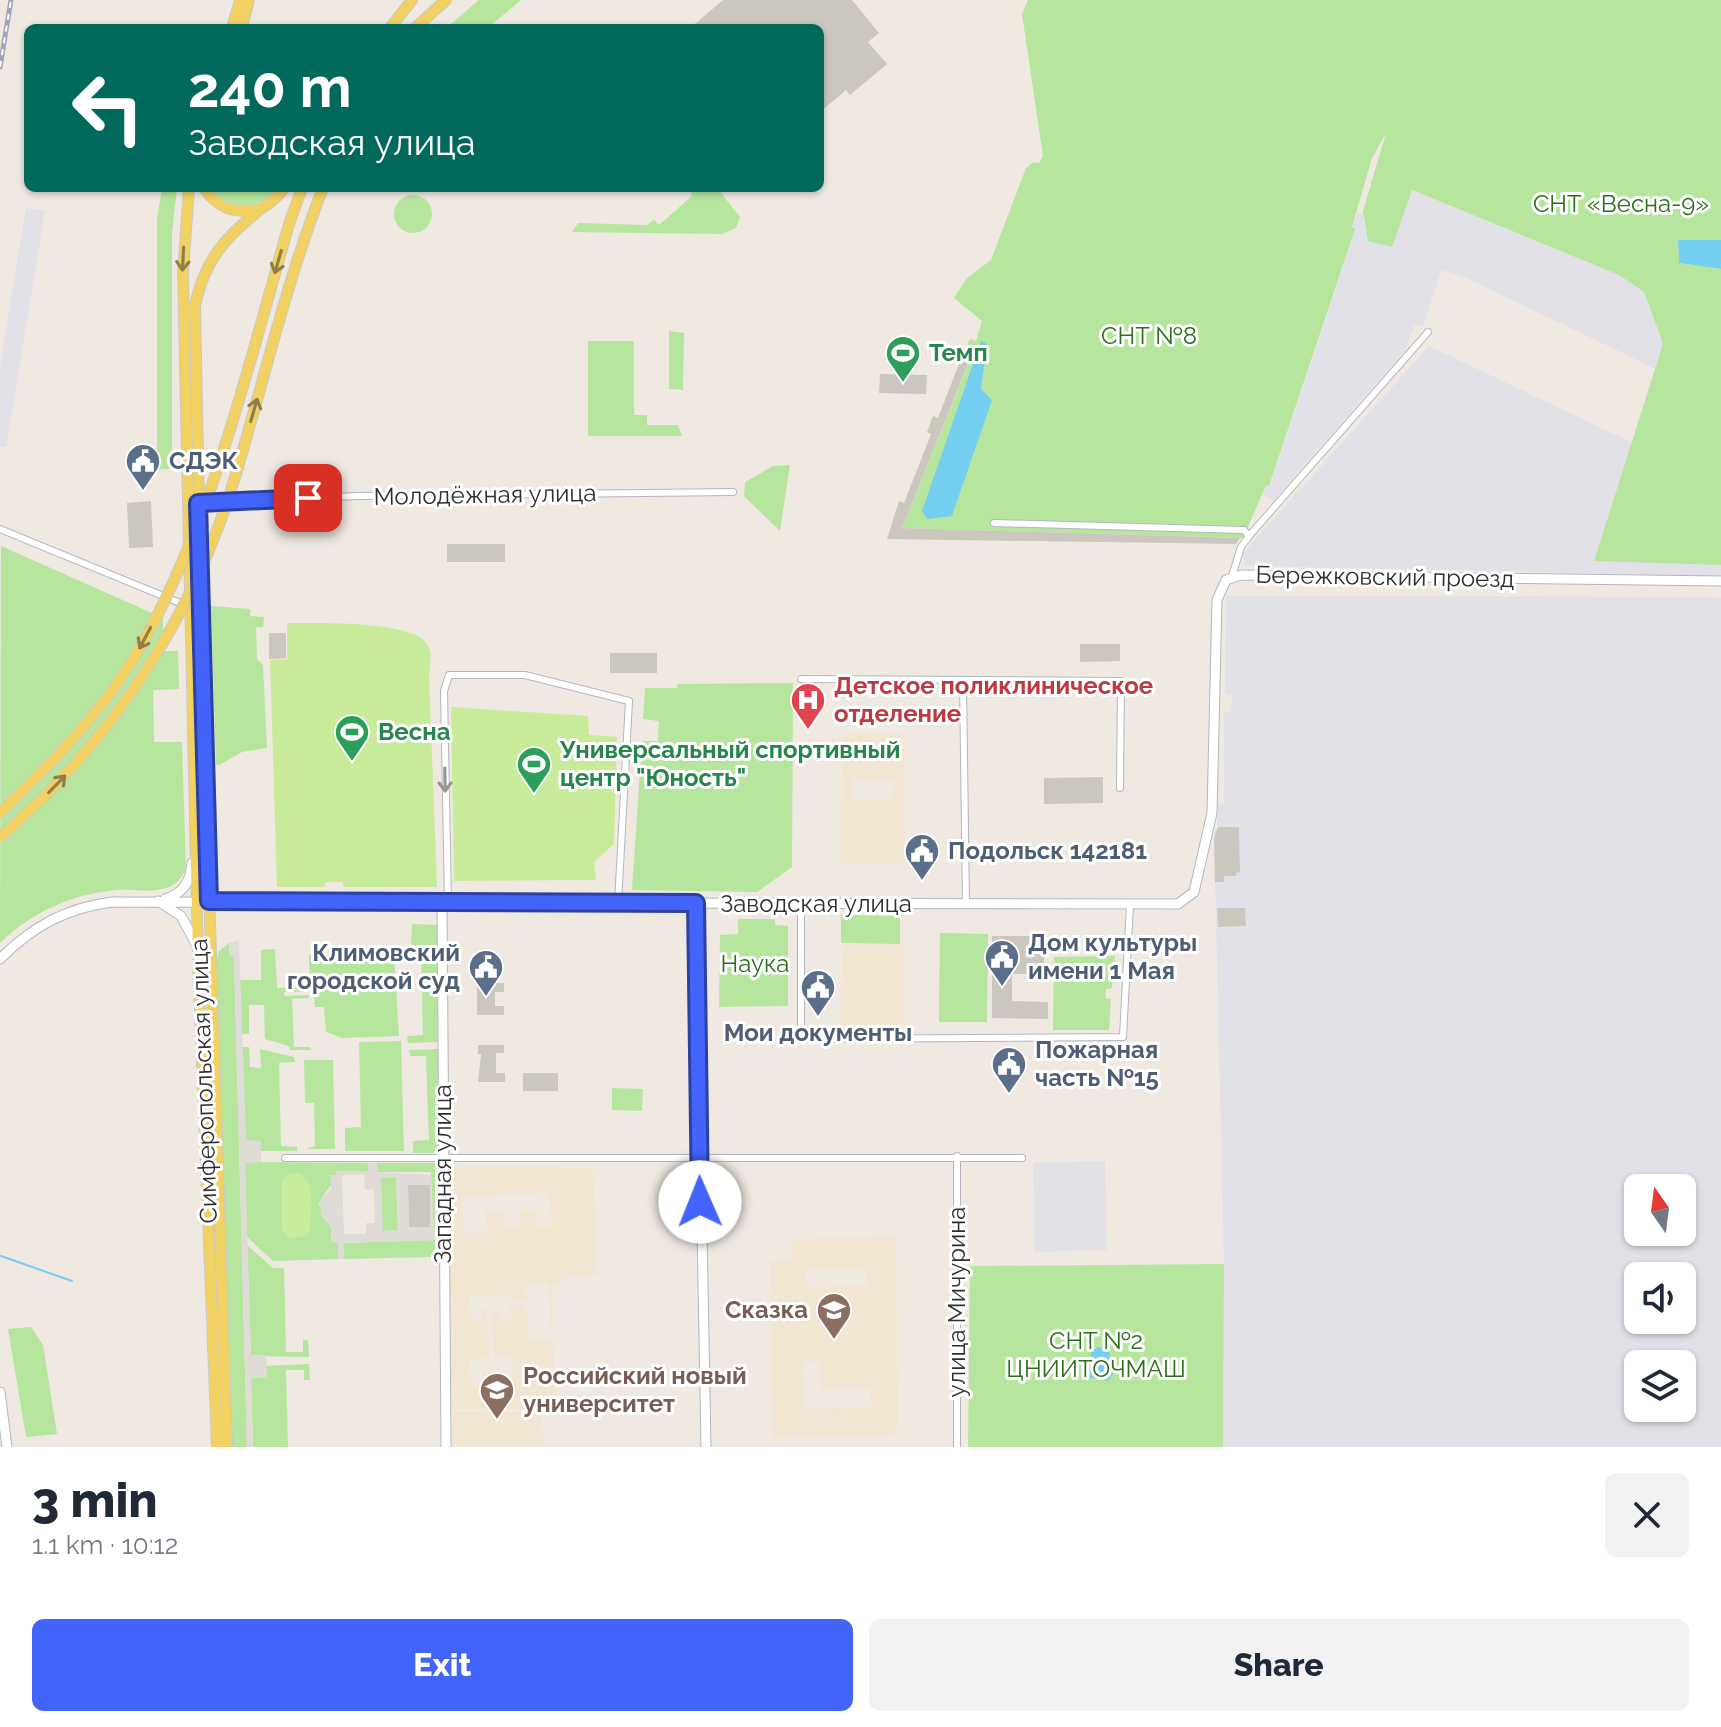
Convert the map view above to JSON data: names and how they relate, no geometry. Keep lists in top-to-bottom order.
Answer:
{
  "streets": {
    "main road": ["Симферопольская улица"],
    "street": [
      "Молодёжная улица",
      "Бережковский проезд",
      "Заводская улица",
      "Западная улица",
      "улица Мичурина"
    ]
  },
  "crossings": [
    ["Молодёжная улица", "Симферопольская улица"],
    ["Бережковский проезд", "Заводская улица"],
    ["Заводская улица", "Симферопольская улица"],
    ["Заводская улица", "Западная улица"]
  ],
  "parks": [
    "СНТ «Весна-9»",
    "СНТ №8",
    "Наука",
    "СНТ №2 ЦНИИТОЧМАШ"
  ],
  "places": {
    "sports": ["Темп", "Весна", "Универсальный спортивный центр \"Юность\""],
    "public building": [
      "СДЭК",
      "Подольск 142181",
      "Дом культуры имени 1 Мая",
      "Климовский городской суд",
      "Мои документы",
      "Пожарная часть №15"
    ],
    "hospital": ["Детское поликлиническое отделение"],
    "school or university": ["Сказка", "Российский новый университет"]
  },
  "north": "top",
  "page": {
    "turn": ["240 m", "Заводская улица"],
    "heading": ["3 min", "1.1 km · 10:12"],
    "buttons": ["Exit", "Share"]
  }
}
